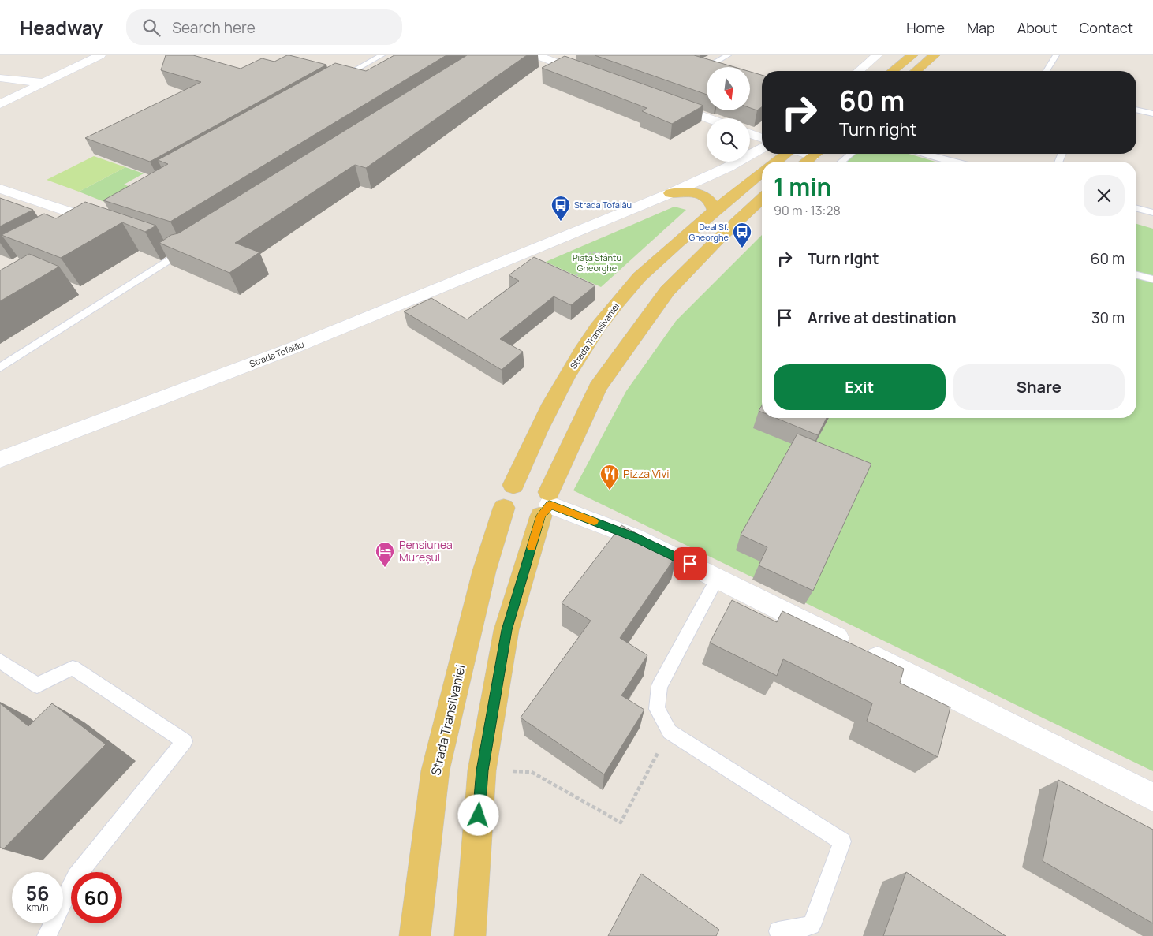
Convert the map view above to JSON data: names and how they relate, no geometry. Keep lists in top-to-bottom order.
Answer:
{
  "streets": {
    "main road": ["Strada Transilvaniei"],
    "street": ["Strada Tofalău"]
  },
  "parks": ["Piața Sfântu Gheorghe"],
  "places": {
    "bus stop": ["Strada Tofalău", "Deal Sf. Gheorghe"],
    "restaurant": ["Pizza Vivi"],
    "hotel": ["Pensiunea Mureșul"]
  },
  "north": "bottom",
  "page": {
    "header": "Headway",
    "search": "Search here",
    "nav": [
      "Home",
      "Map",
      "About",
      "Contact"
    ],
    "turn": ["60 m", "Turn right"],
    "heading": ["1 min", "90 m · 13:28"],
    "list": [
      {
        "name": "Turn right",
        "value": "60 m"
      },
      {
        "name": "Arrive at destination",
        "value": "30 m"
      }
    ],
    "buttons": ["Exit", "Share"],
    "speed": "56 km/h",
    "limit": "60"
  }
}
